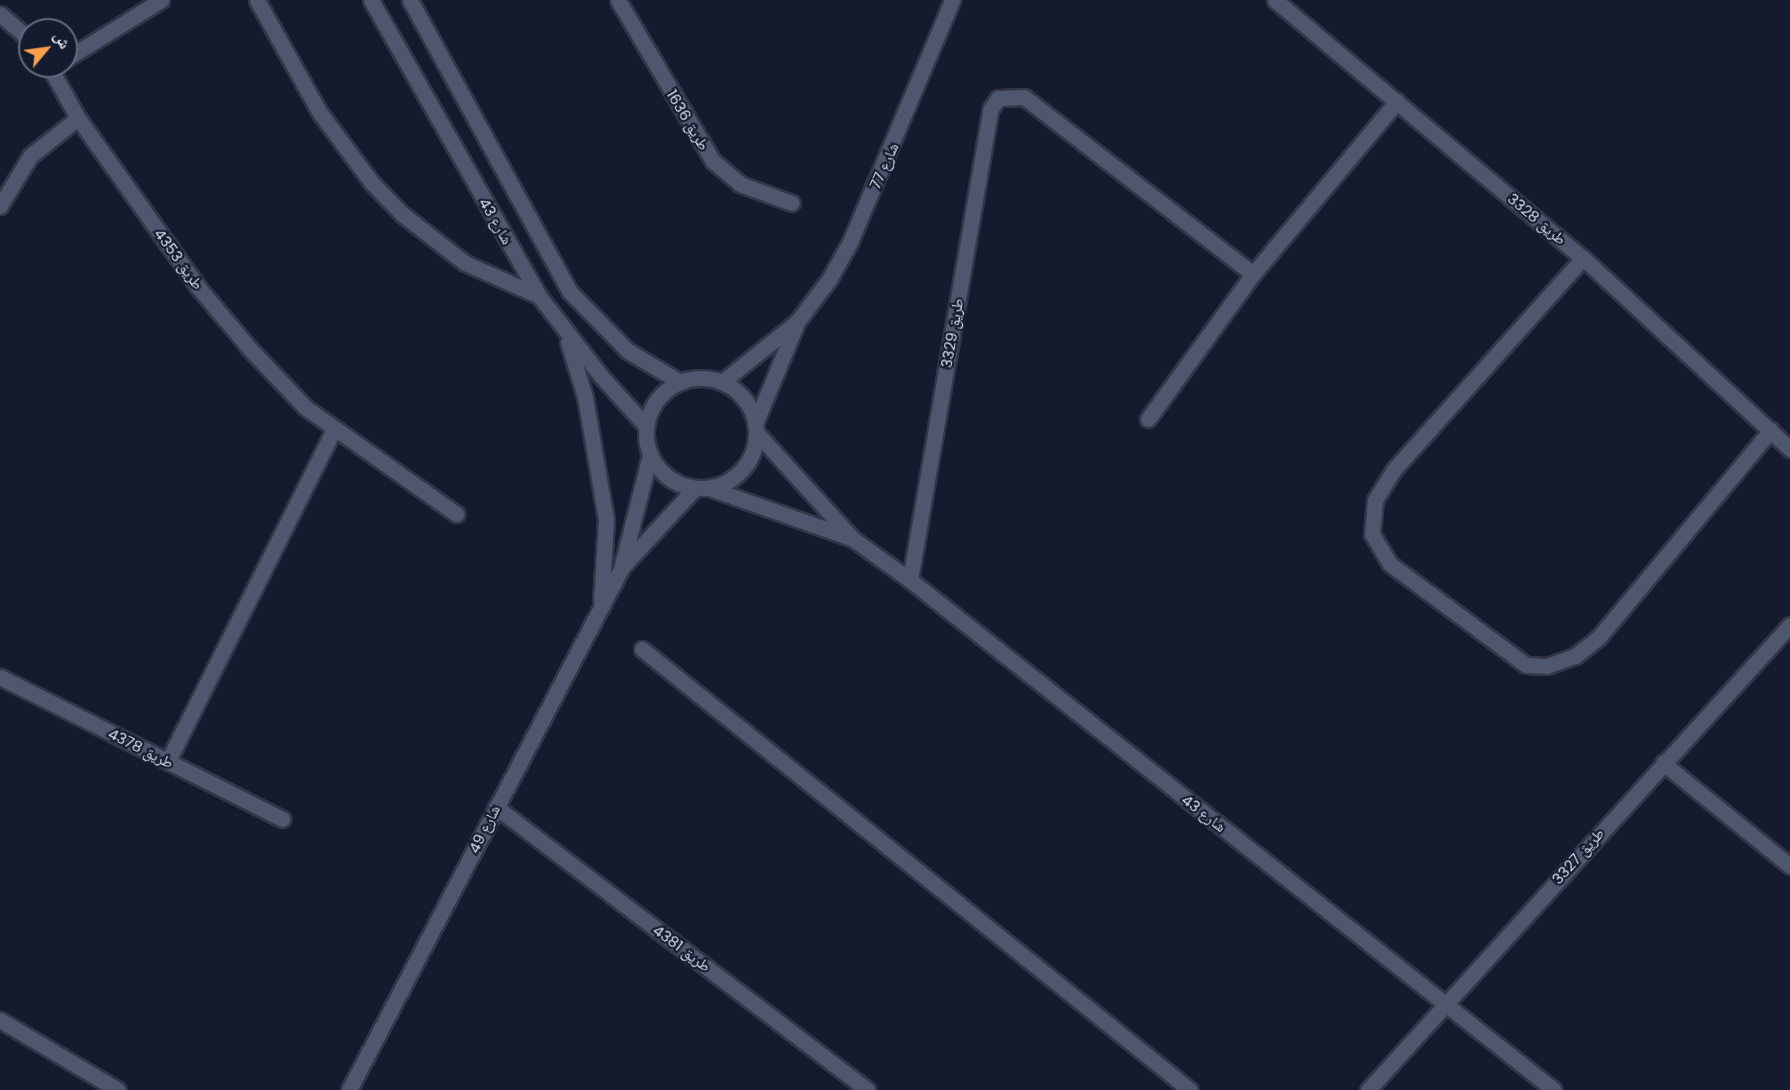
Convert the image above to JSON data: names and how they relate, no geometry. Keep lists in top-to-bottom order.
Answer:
{
  "streets": {
    "street": [
      "طريق 1636",
      "شارع 77",
      "طريق 3328",
      "شارع 43",
      "طريق 4353",
      "طريق 3329",
      "طريق 4378",
      "شارع 49",
      "طريق 3327",
      "طريق 4381"
    ]
  },
  "crossings": [
    ["شارع 77", "شارع 43"],
    ["شارع 77", "شارع 49"],
    ["شارع 43", "طريق 3329"],
    ["شارع 43", "شارع 49"],
    ["شارع 43", "طريق 3327"],
    ["شارع 49", "طريق 4381"]
  ],
  "north": "top right"
}
